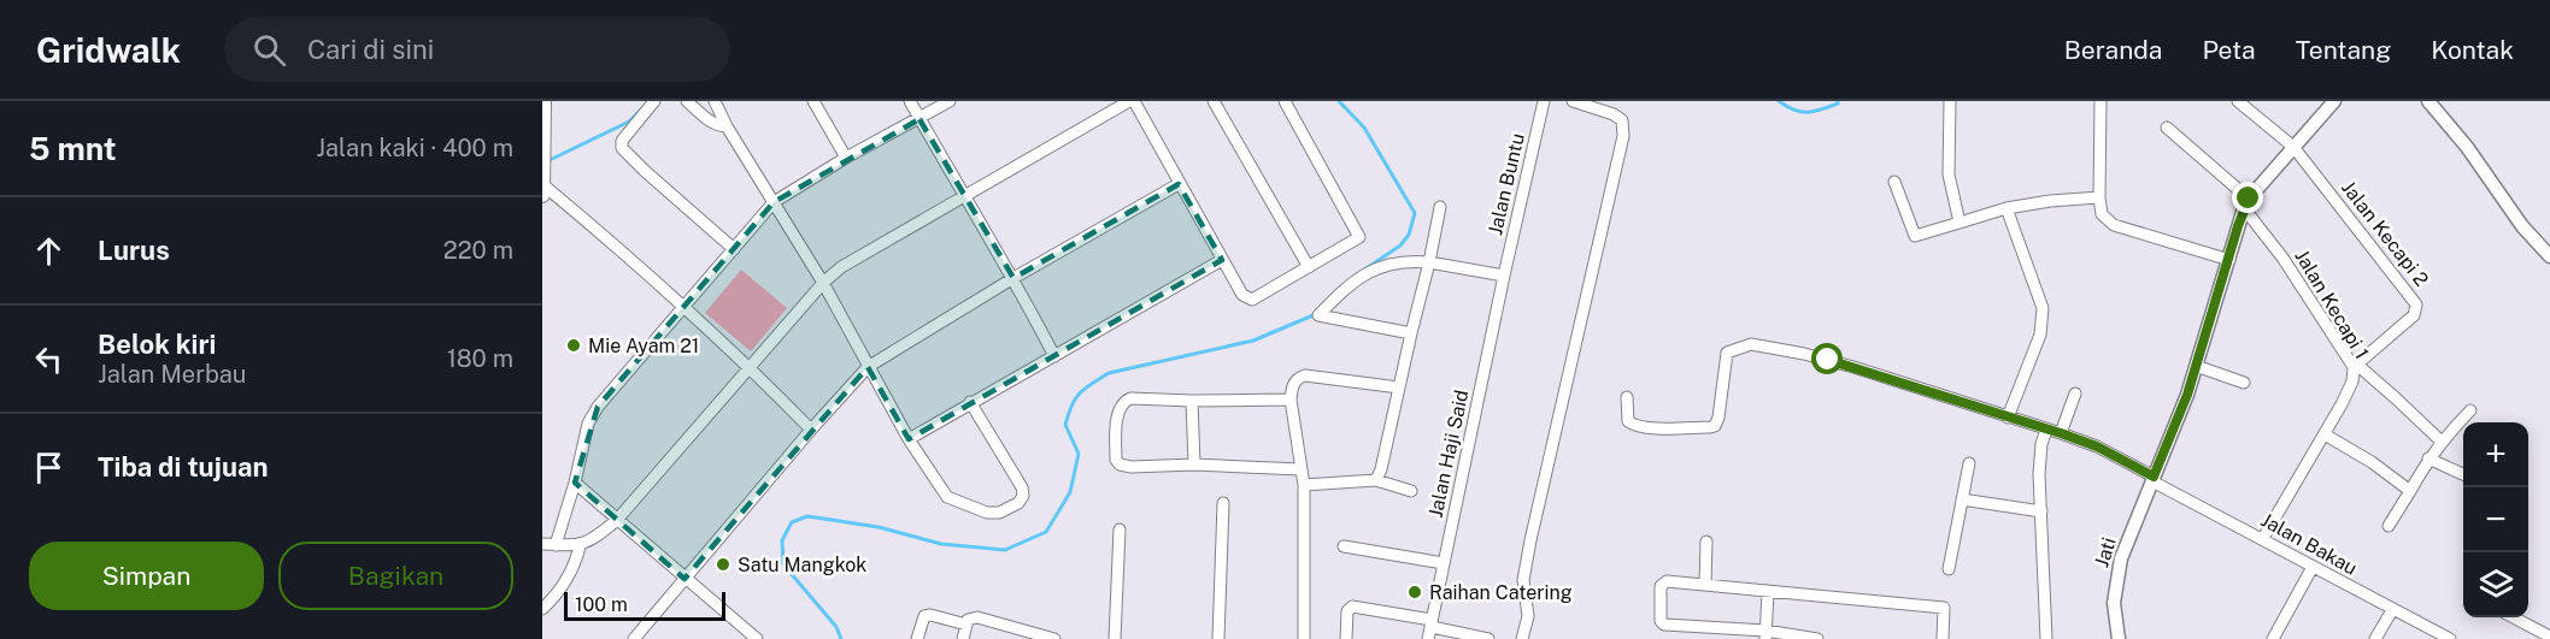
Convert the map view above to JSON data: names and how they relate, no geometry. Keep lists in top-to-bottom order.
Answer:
{
  "streets": {
    "street": [
      "Jalan Buntu",
      "Jalan Kecapi 2",
      "Jalan Kecapi 1",
      "Jalan Haji Said",
      "Jalan Bakau",
      "Jati"
    ]
  },
  "crossings": [
    ["Jalan Buntu", "Jalan Haji Said"],
    ["Jalan Kecapi 2", "Jalan Kecapi 1"],
    ["Jalan Kecapi 1", "Jalan Bakau"],
    ["Jalan Kecapi 1", "Jati"],
    ["Jalan Bakau", "Jati"]
  ],
  "places": ["Mie Ayam 21", "Satu Mangkok", "Raihan Catering"],
  "scale_bar": "100 m",
  "page": {
    "header": "Gridwalk",
    "search": "Cari di sini",
    "nav": [
      "Beranda",
      "Peta",
      "Tentang",
      "Kontak"
    ],
    "heading": ["5 mnt", "Jalan kaki · 400 m"],
    "list": [
      ["Lurus", "220 m"],
      ["Belok kiri", "Jalan Merbau", "180 m"],
      "Tiba di tujuan"
    ],
    "map_buttons": ["+", "−"],
    "buttons": ["Simpan", "Bagikan"],
    "scale": "100 m"
  }
}
